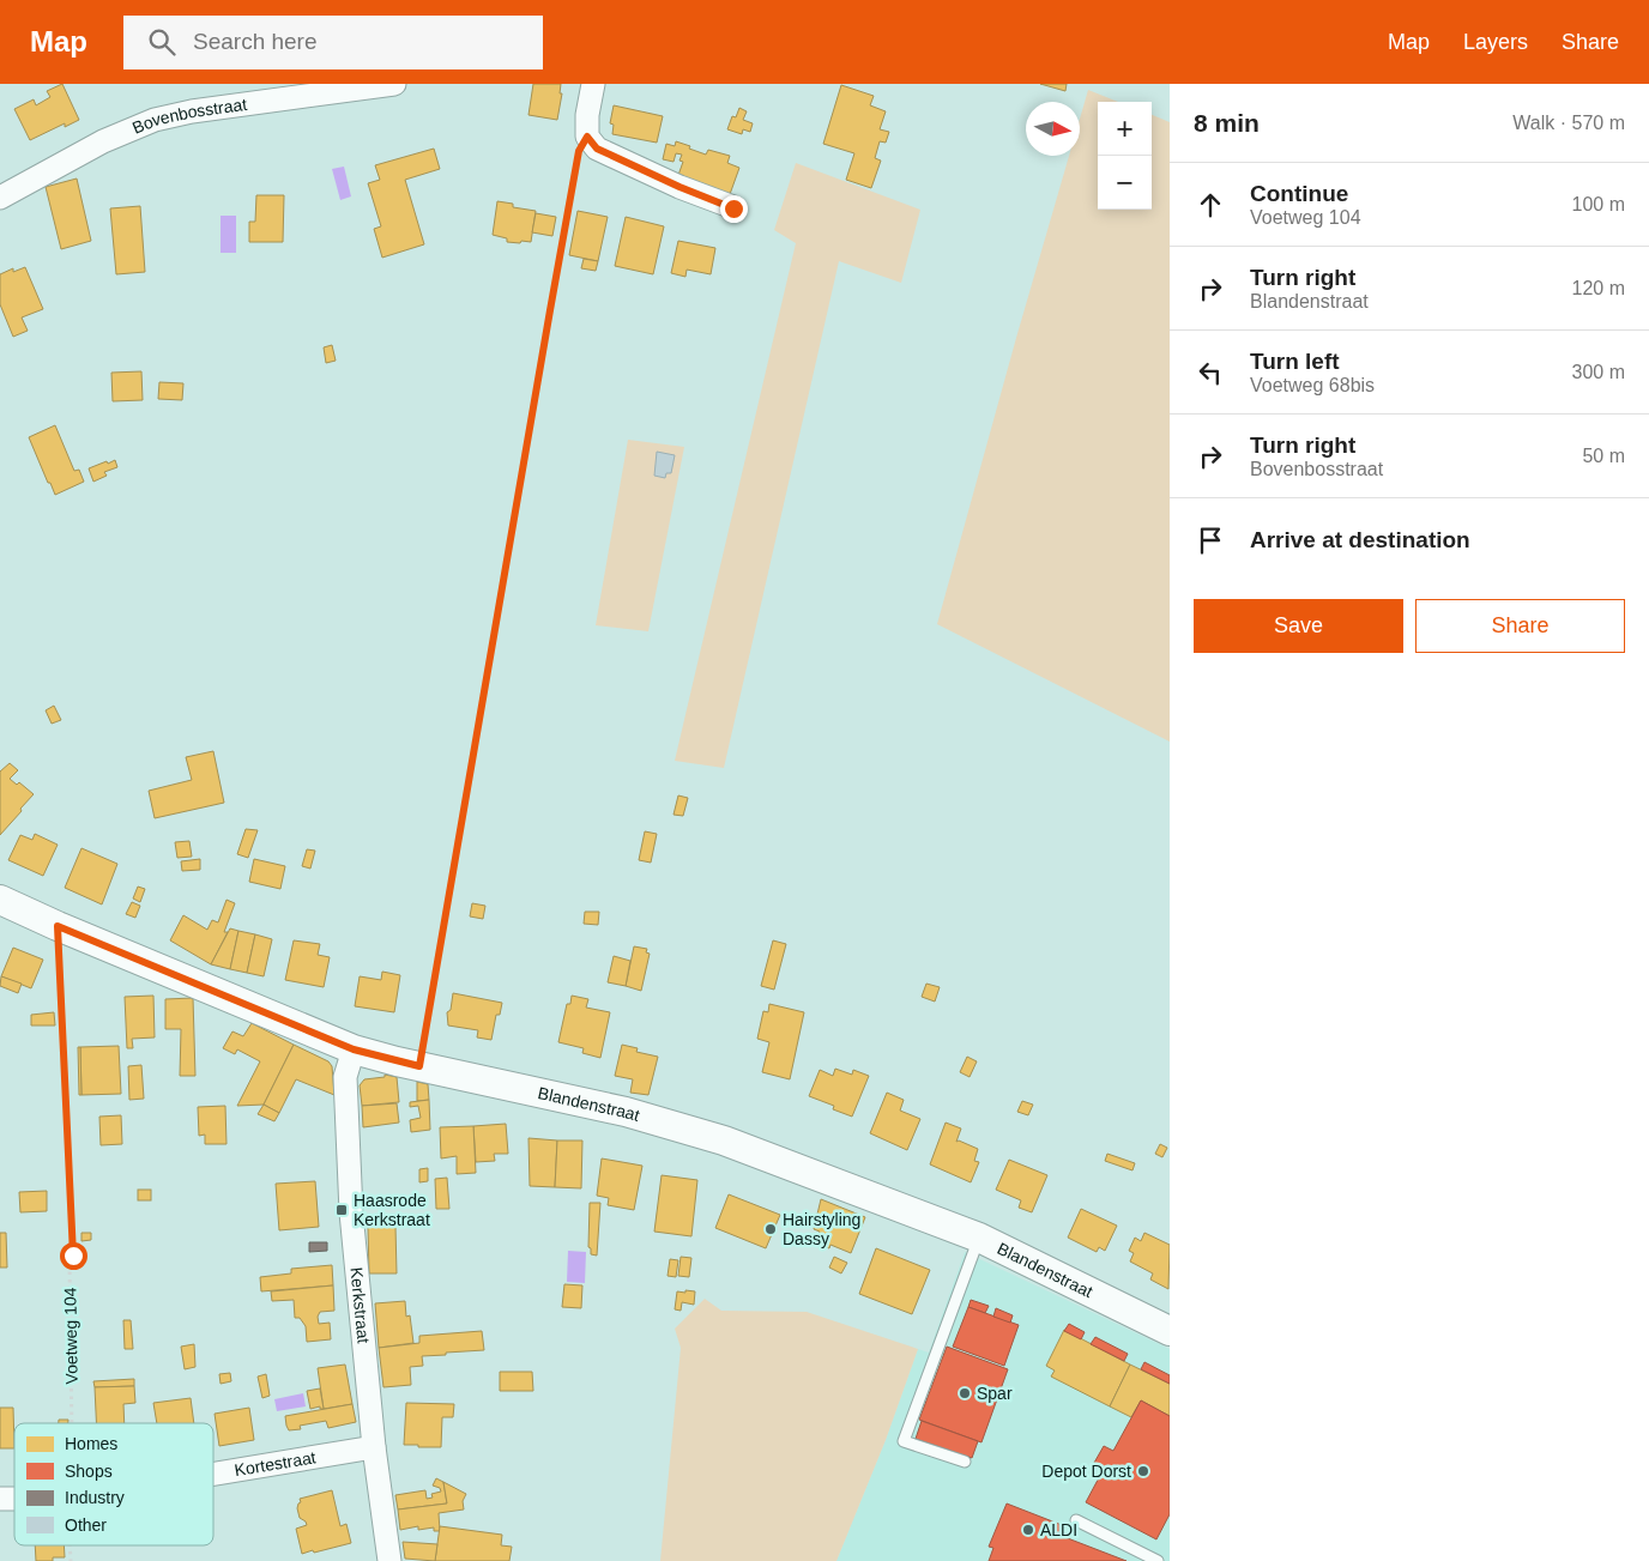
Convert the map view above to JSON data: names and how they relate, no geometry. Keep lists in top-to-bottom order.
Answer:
{
  "streets": {
    "street": [
      "Bovenbosstraat",
      "Blandenstraat",
      "Kerkstraat",
      "Kortestraat"
    ],
    "path": ["Voetweg 104"]
  },
  "crossings": [
    ["Blandenstraat", "Kerkstraat"],
    ["Blandenstraat", "Voetweg 104"],
    ["Kerkstraat", "Kortestraat"]
  ],
  "places": {
    "transit": ["Haasrode Kerkstraat"],
    "other": [
      "Hairstyling Dassy",
      "Spar",
      "Depot Dorst",
      "ALDI"
    ]
  },
  "legend": [
    "Homes",
    "Shops",
    "Industry",
    "Other"
  ],
  "north": "right",
  "page": {
    "header": "Map",
    "search": "Search here",
    "nav": ["Map", "Layers", "Share"],
    "heading": ["8 min", "Walk · 570 m"],
    "map_buttons": ["+", "−"],
    "list": [
      ["Continue", "Voetweg 104", "100 m"],
      ["Turn right", "Blandenstraat", "120 m"],
      ["Turn left", "Voetweg 68bis", "300 m"],
      ["Turn right", "Bovenbosstraat", "50 m"],
      "Arrive at destination"
    ],
    "buttons": ["Save", "Share"]
  }
}
